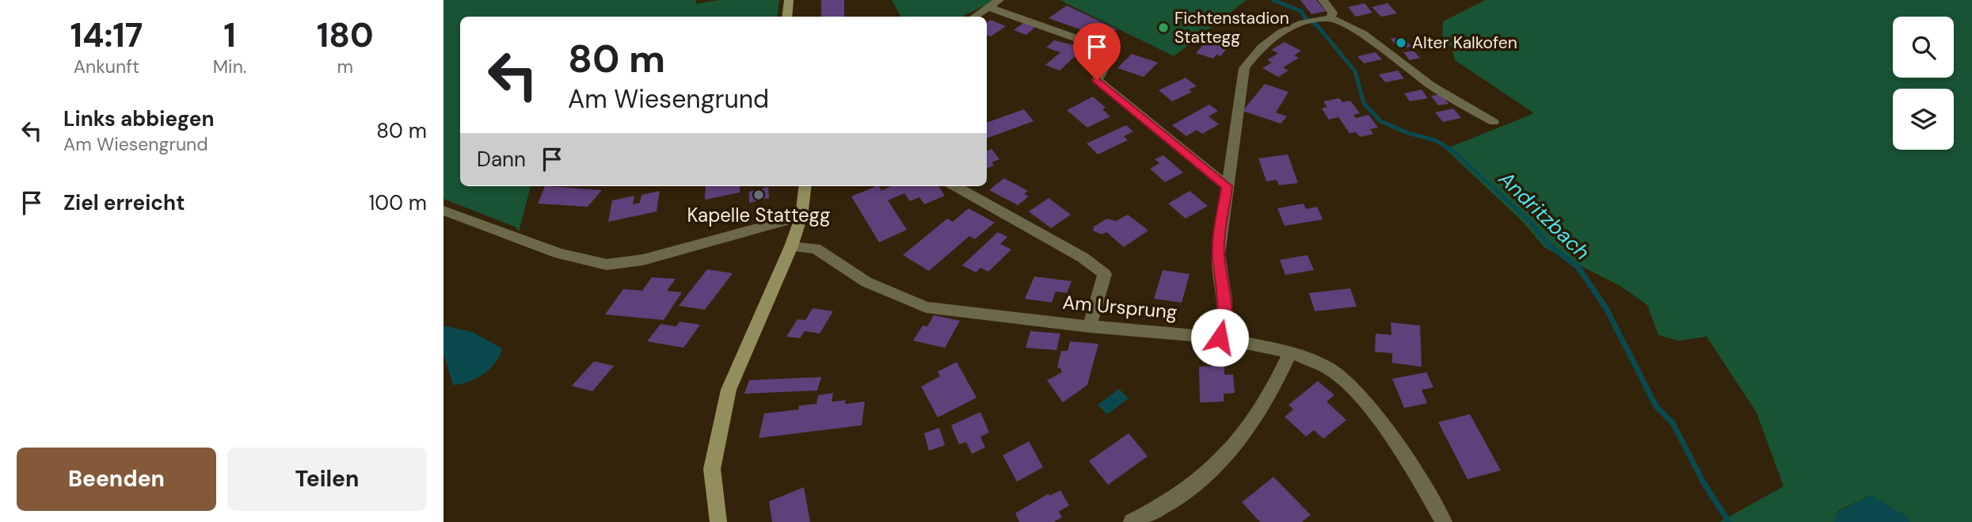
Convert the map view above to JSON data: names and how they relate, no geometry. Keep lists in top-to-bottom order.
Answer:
{
  "streets": {
    "street": ["Am Ursprung"]
  },
  "water": ["Andritzbach"],
  "places": ["Fichtenstadion Stattegg", "Alter Kalkofen", "Kapelle Stattegg"],
  "page": {
    "eta": [
      "14:17",
      "Ankunft",
      "1",
      "Min.",
      "180",
      "m"
    ],
    "turn": ["80 m", "Am Wiesengrund"],
    "list": [
      {
        "name": "Links abbiegen",
        "note": "Am Wiesengrund",
        "value": "80 m"
      },
      {
        "name": "Ziel erreicht",
        "value": "100 m"
      }
    ],
    "then": "Dann",
    "buttons": ["Beenden", "Teilen"]
  }
}
